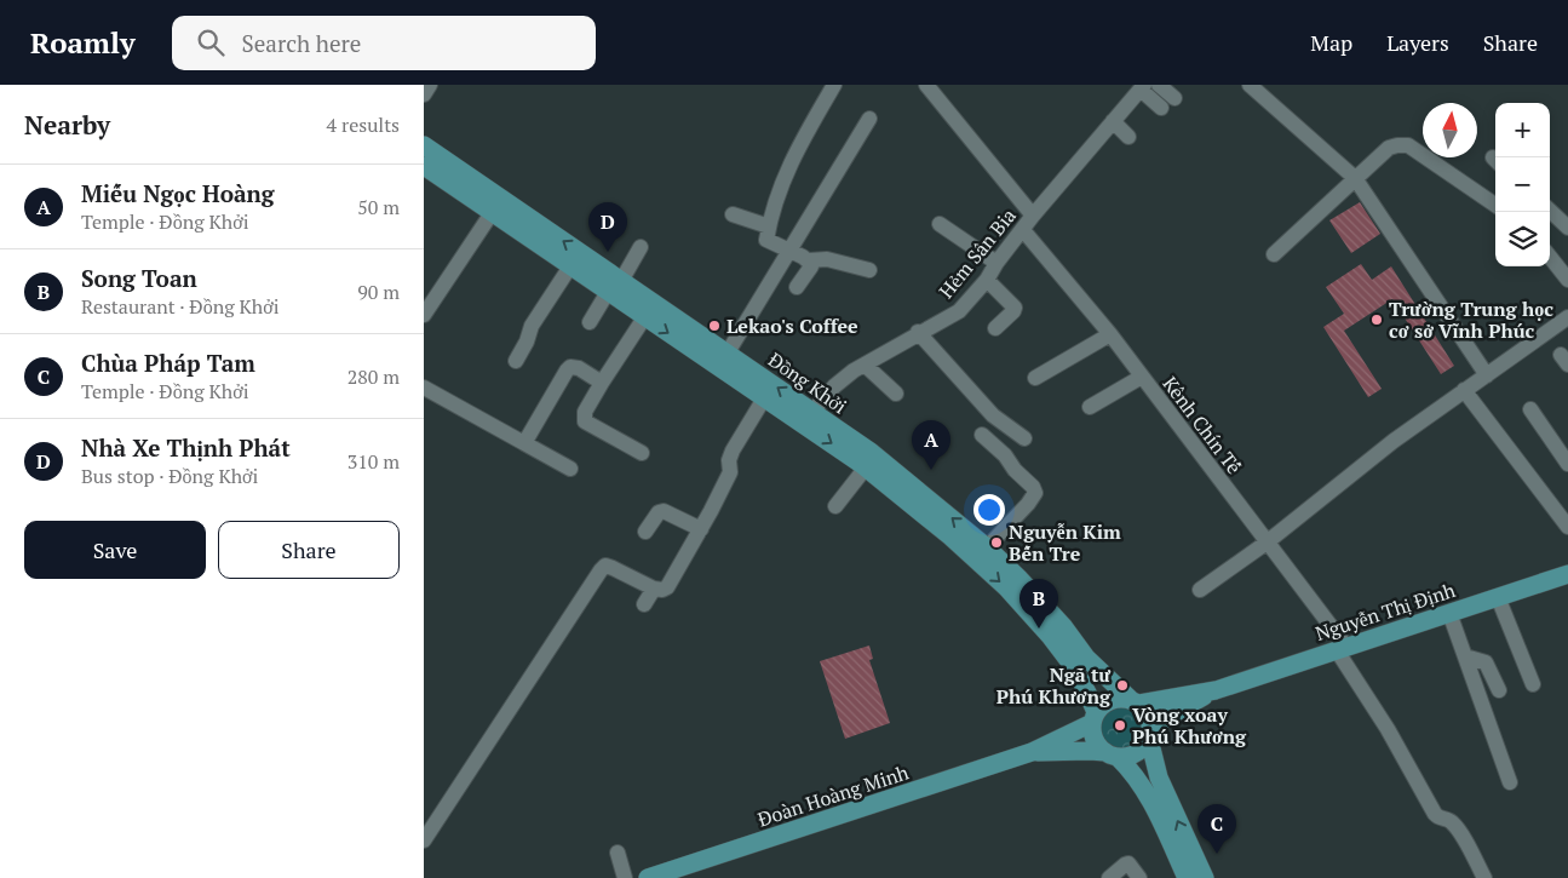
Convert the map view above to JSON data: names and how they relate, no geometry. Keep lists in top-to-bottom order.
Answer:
{
  "streets": {
    "main road": ["Đồng Khởi", "Nguyễn Thị Định", "Đoàn Hoàng Minh"],
    "street": ["Hẻm Sân Bia", "Kênh Chín Tế"]
  },
  "crossings": [
    ["Hẻm Sân Bia", "Đồng Khởi"],
    ["Hẻm Sân Bia", "Kênh Chín Tế"],
    ["Đồng Khởi", "Nguyễn Thị Định"],
    ["Đồng Khởi", "Đoàn Hoàng Minh"],
    ["Kênh Chín Tế", "Nguyễn Thị Định"],
    ["Nguyễn Thị Định", "Đoàn Hoàng Minh"]
  ],
  "places": [
    "Trường Trung học cơ sở Vĩnh Phúc",
    "Lekao's Coffee",
    "Nguyễn Kim Bến Tre",
    "Ngã tư Phú Khương",
    "Vòng xoay Phú Khương"
  ],
  "north": "top",
  "page": {
    "header": "Roamly",
    "search": "Search here",
    "nav": ["Map", "Layers", "Share"],
    "heading": ["Nearby", "4 results"],
    "map_buttons": ["+", "−"],
    "list": [
      {
        "mark": "A",
        "name": "Miếu Ngọc Hoàng",
        "note": "Temple · Đồng Khởi",
        "value": "50 m"
      },
      {
        "mark": "B",
        "name": "Song Toan",
        "note": "Restaurant · Đồng Khởi",
        "value": "90 m"
      },
      {
        "mark": "C",
        "name": "Chùa Pháp Tam",
        "note": "Temple · Đồng Khởi",
        "value": "280 m"
      },
      {
        "mark": "D",
        "name": "Nhà Xe Thịnh Phát",
        "note": "Bus stop · Đồng Khởi",
        "value": "310 m"
      }
    ],
    "pins": [
      "D",
      "A",
      "B",
      "C"
    ],
    "buttons": ["Save", "Share"]
  }
}
